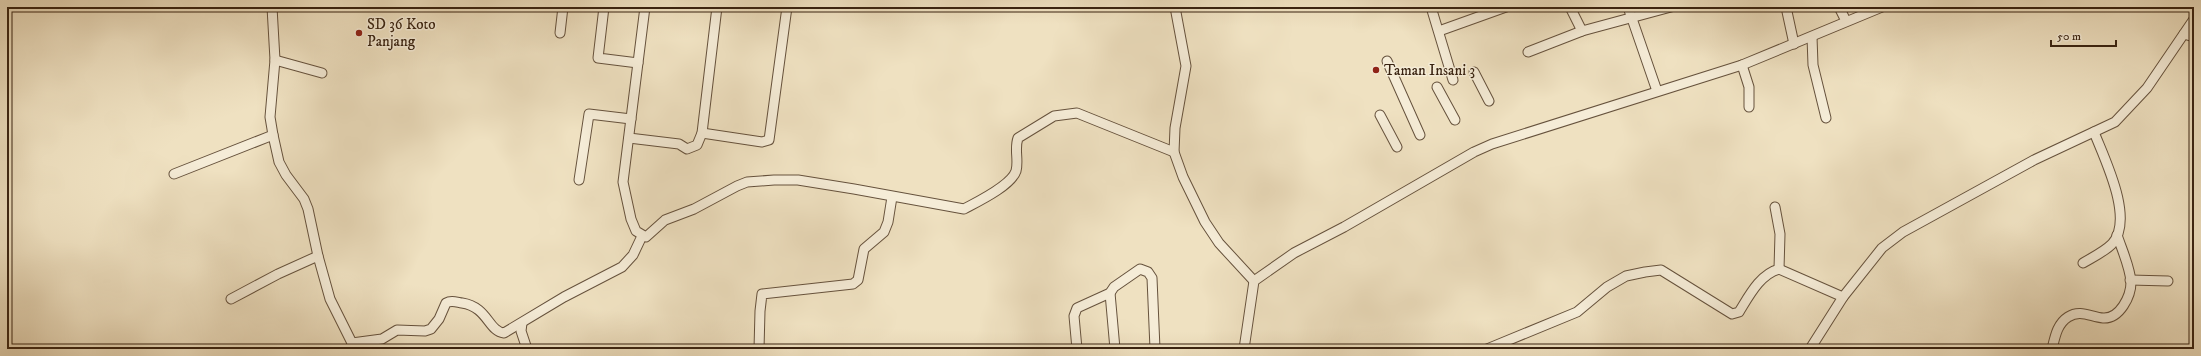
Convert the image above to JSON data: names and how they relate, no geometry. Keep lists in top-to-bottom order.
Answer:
{
  "places": ["SD 36 Koto Panjang", "Taman Insani 3"],
  "scale_bar": "50 m"
}
